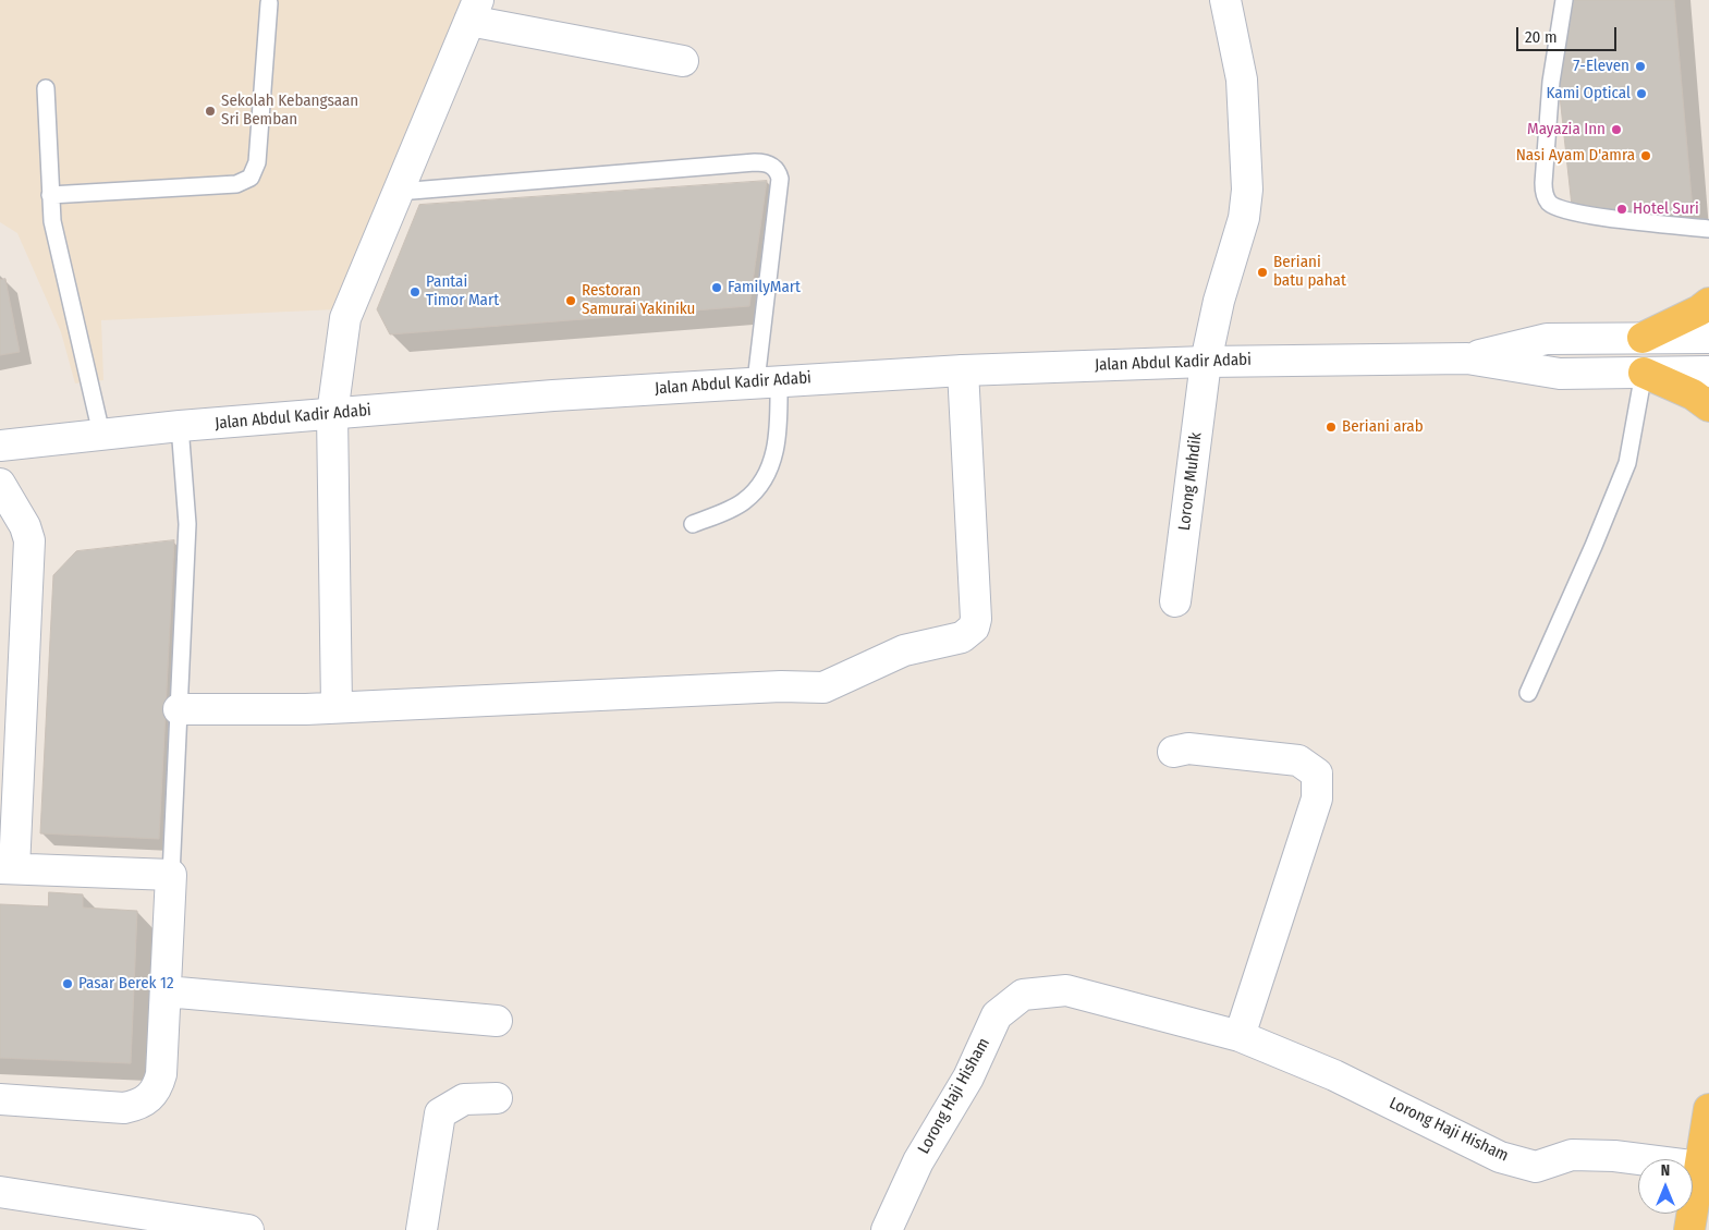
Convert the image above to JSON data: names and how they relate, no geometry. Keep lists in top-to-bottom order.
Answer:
{
  "streets": {
    "street": ["Jalan Abdul Kadir Adabi", "Lorong Muhdik", "Lorong Haji Hisham"]
  },
  "crossings": [
    ["Jalan Abdul Kadir Adabi", "Lorong Muhdik"]
  ],
  "places": [
    "7-Eleven",
    "Kami Optical",
    "Sekolah Kebangsaan Sri Bemban",
    "Mayazia Inn",
    "Nasi Ayam D'amra",
    "Hotel Suri",
    "Beriani batu pahat",
    "FamilyMart",
    "Pantai Timor Mart",
    "Restoran Samurai Yakiniku",
    "Beriani arab",
    "Pasar Berek 12"
  ],
  "scale_bar": "20 m",
  "north": "top"
}
